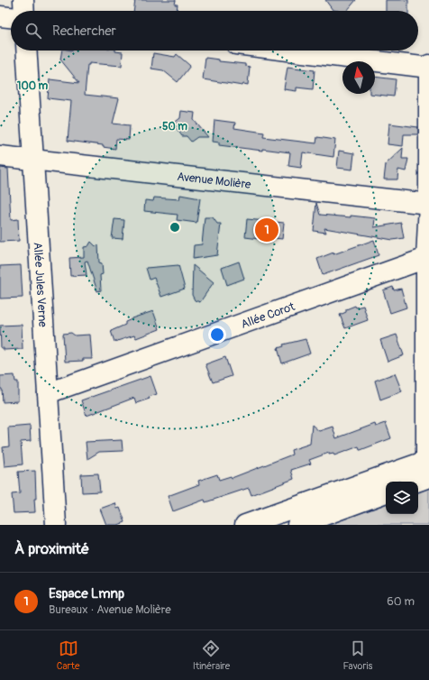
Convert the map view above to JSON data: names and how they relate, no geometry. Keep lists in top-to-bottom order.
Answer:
{
  "streets": {
    "street": ["Avenue Molière", "Allée Jules Verne", "Allée Corot"]
  },
  "crossings": [
    ["Avenue Molière", "Allée Jules Verne"],
    ["Allée Jules Verne", "Allée Corot"]
  ],
  "north": "top",
  "page": {
    "search": "Rechercher",
    "pins": "1",
    "heading": "À proximité",
    "list": [
      {
        "mark": "1",
        "name": "Espace Lmnp",
        "note": "Bureaux · Avenue Molière",
        "value": "60 m"
      }
    ],
    "nav": ["Carte", "Itinéraire", "Favoris"]
  },
  "rings": ["100 m", "50 m"]
}
